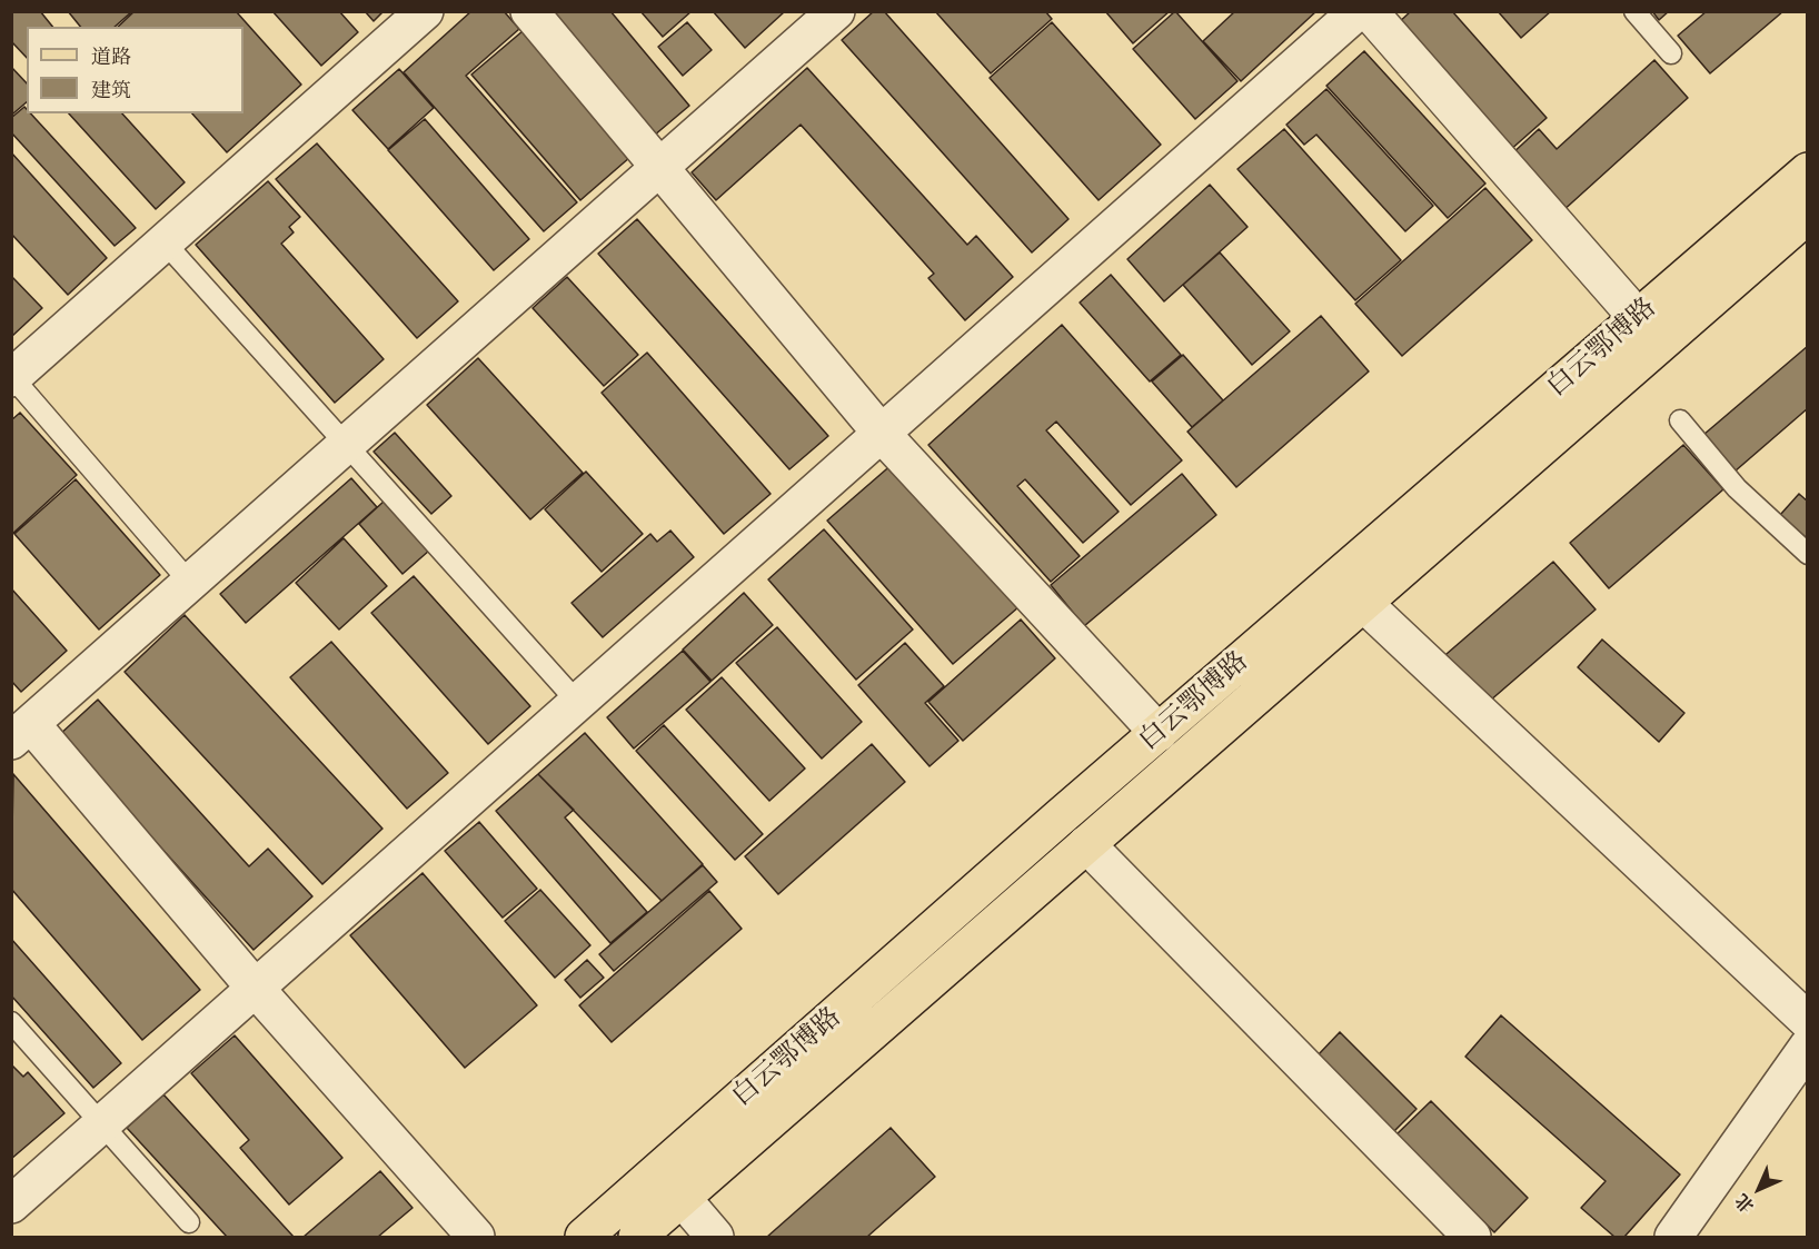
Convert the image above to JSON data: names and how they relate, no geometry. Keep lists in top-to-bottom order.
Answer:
{
  "streets": {
    "main road": ["白云鄂博路"]
  },
  "legend": ["道路", "建筑"],
  "north": "bottom left"
}
